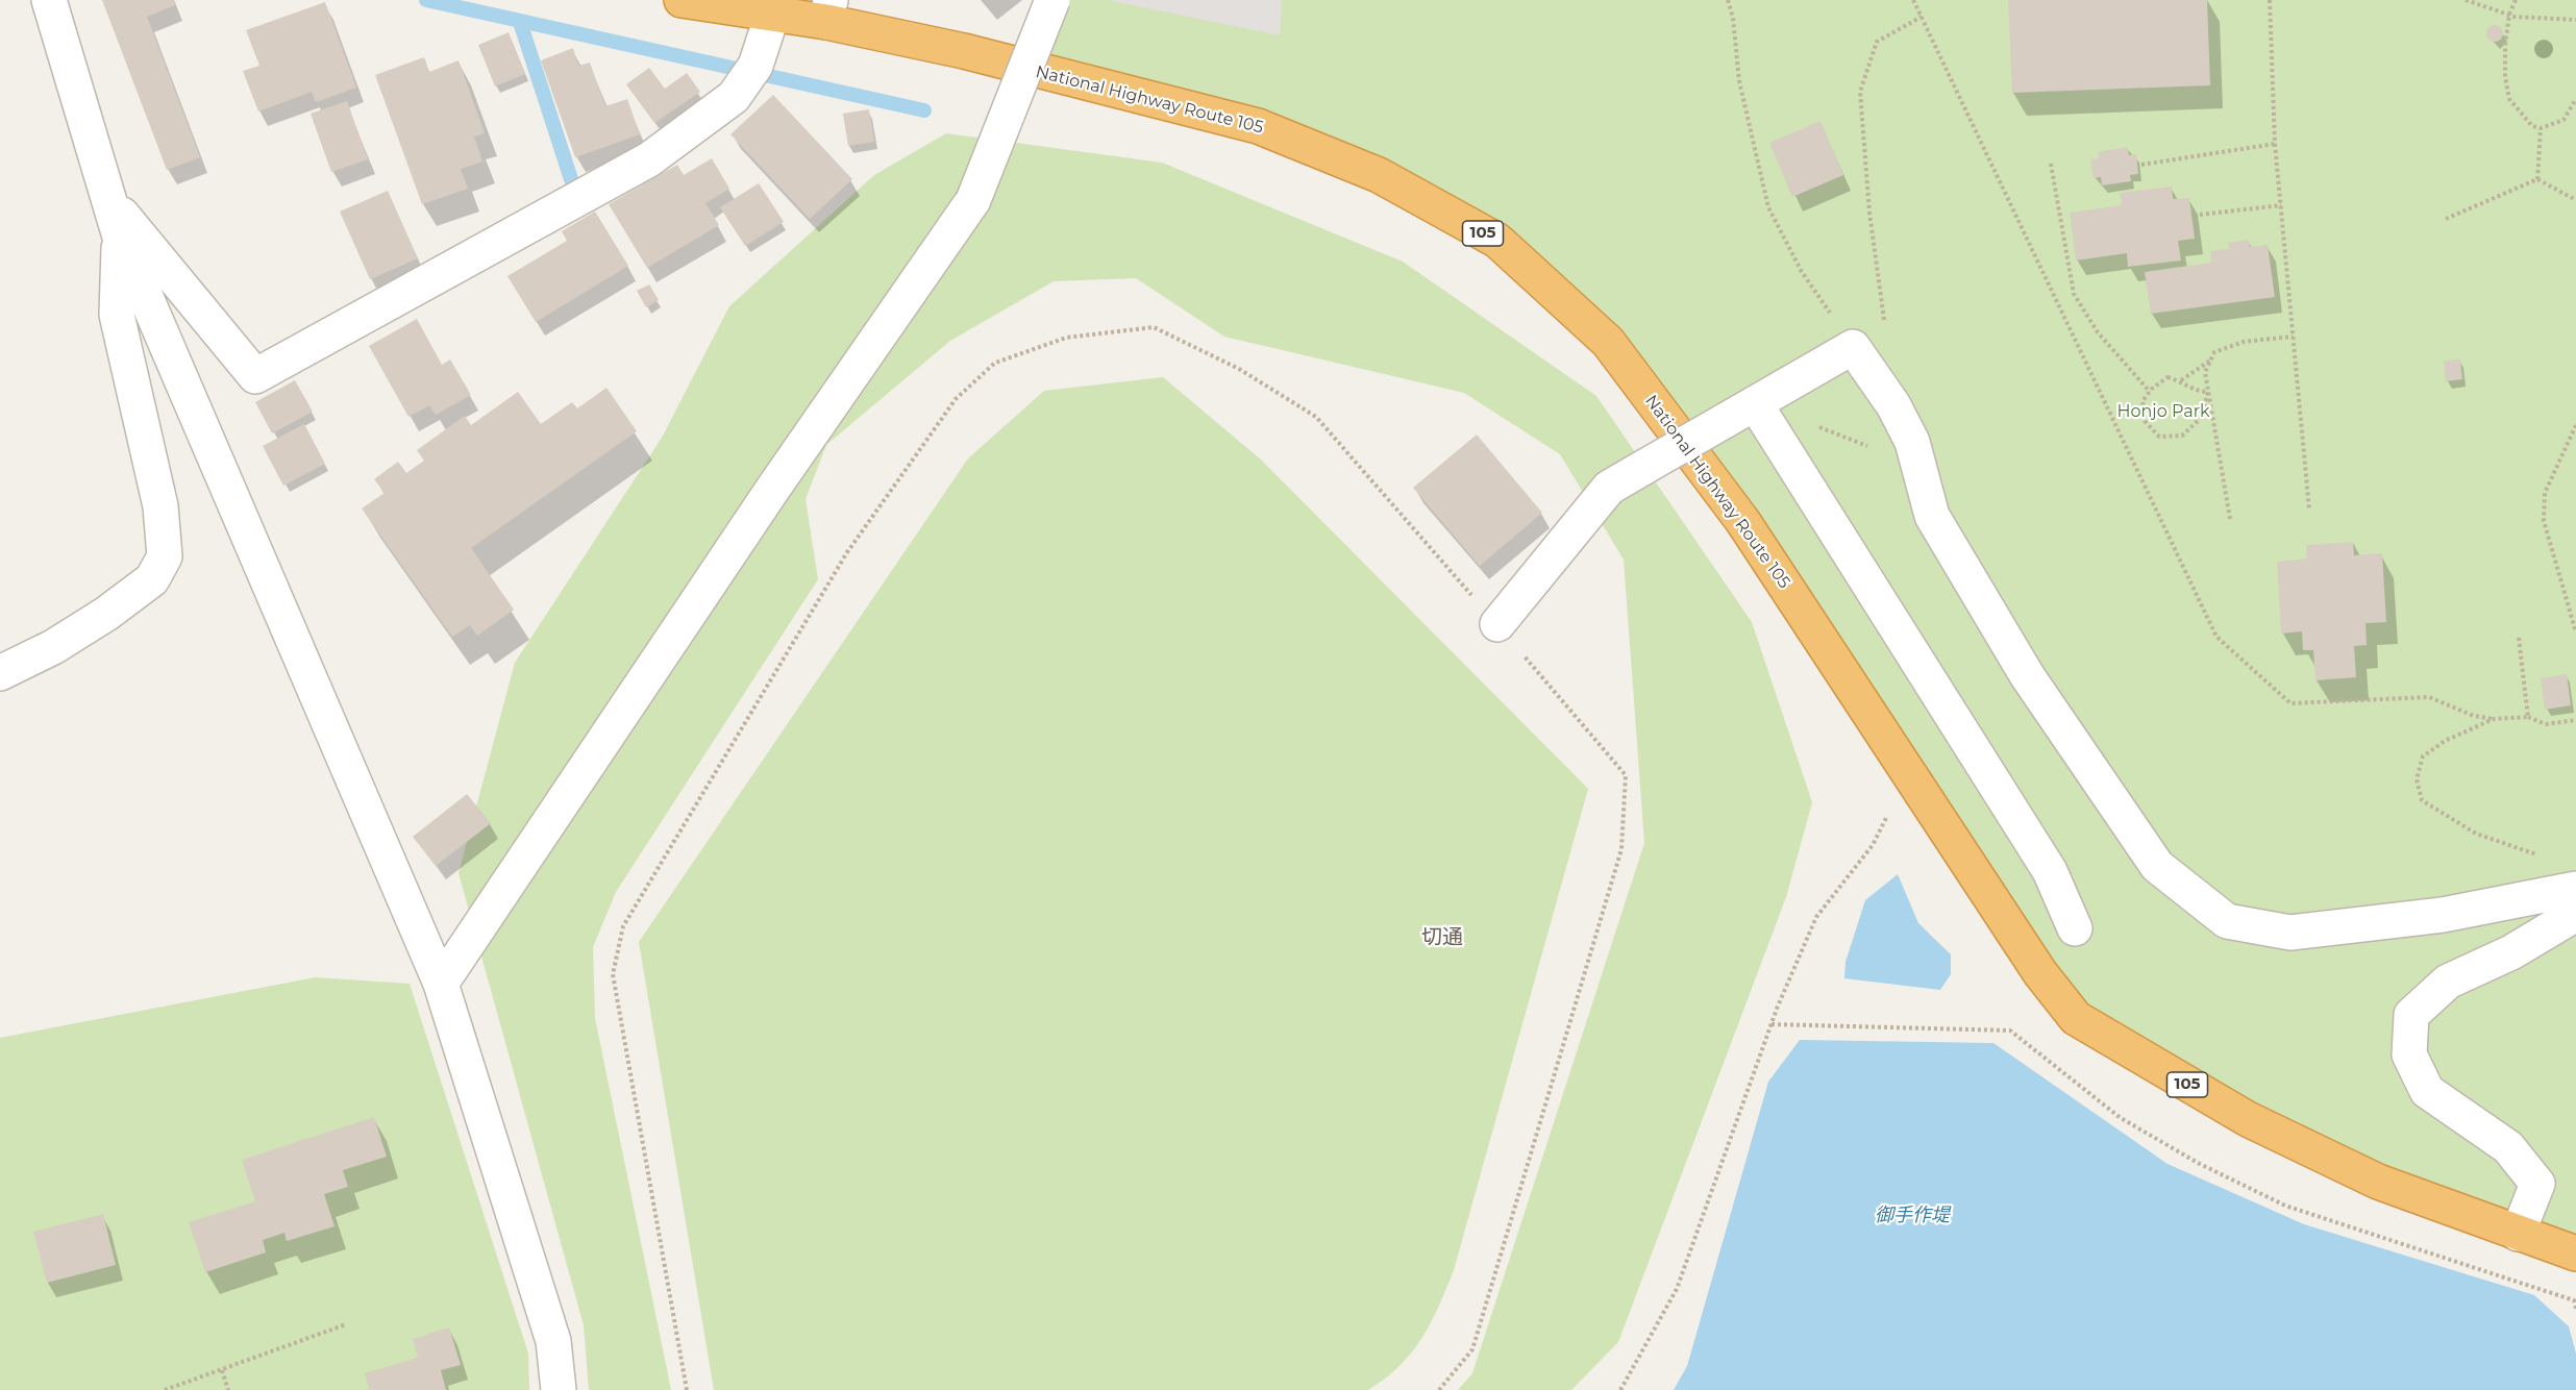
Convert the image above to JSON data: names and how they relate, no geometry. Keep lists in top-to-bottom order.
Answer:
{
  "streets": {
    "highway": ["National Highway Route 105", "105"]
  },
  "districts": ["切通"],
  "water": ["御手作堤"],
  "parks": ["Honjo Park"]
}
